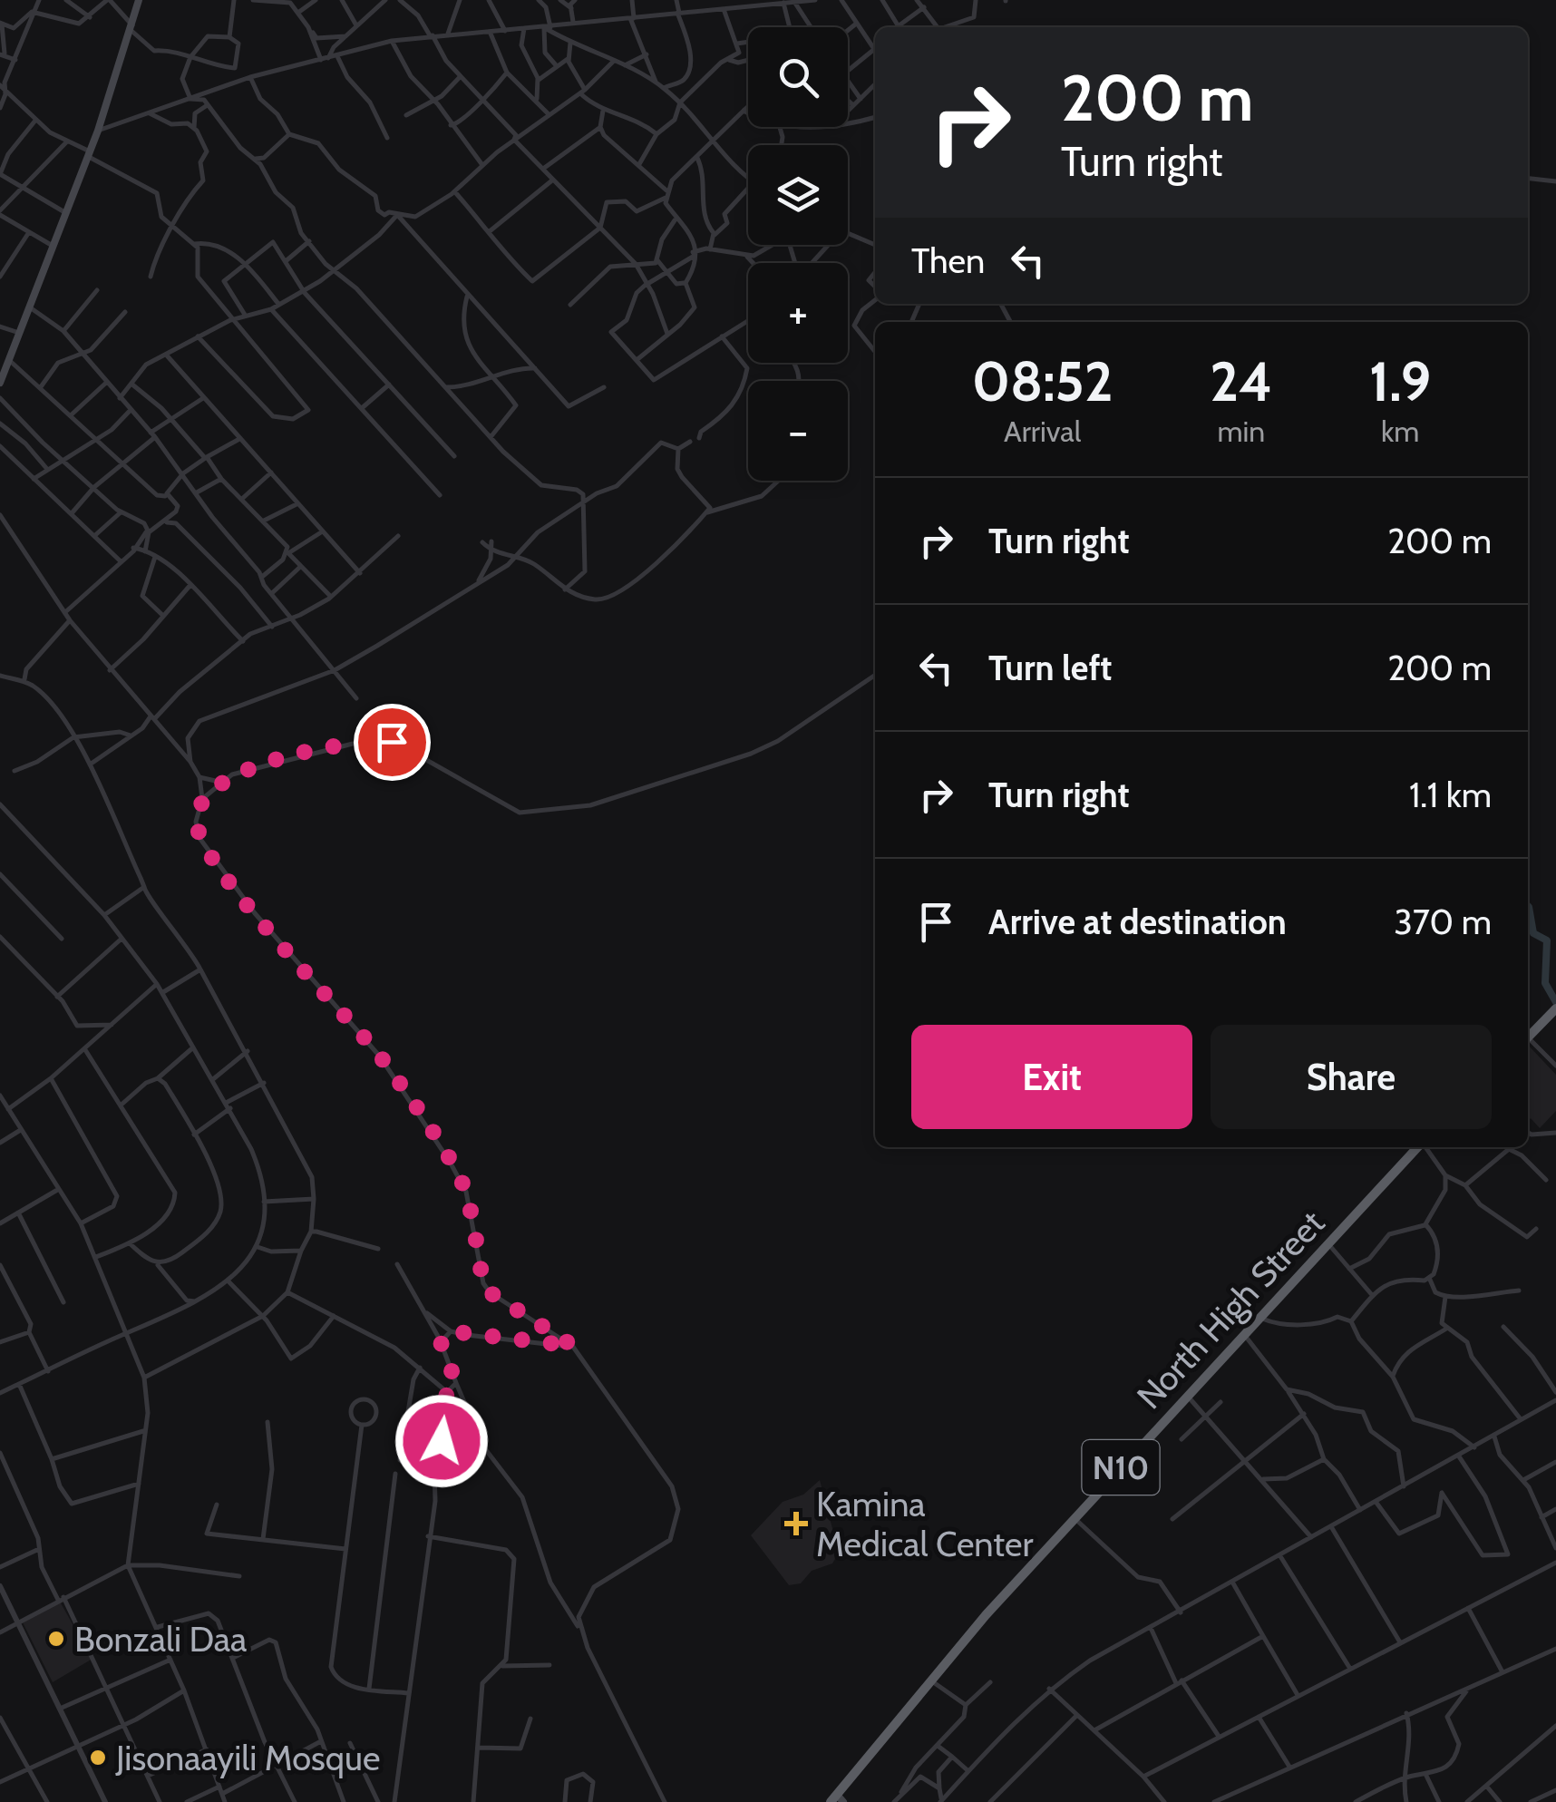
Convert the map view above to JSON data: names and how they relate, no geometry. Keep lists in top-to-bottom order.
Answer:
{
  "streets": {
    "highway": ["North High Street", "N10"]
  },
  "places": {
    "health": ["Kamina Medical Center"],
    "other": ["Bonzali Daa", "Jisonaayili Mosque"]
  },
  "page": {
    "map_buttons": ["+", "−"],
    "turn": ["200 m", "Turn right"],
    "then": "Then",
    "eta": [
      "08:52",
      "Arrival",
      "24",
      "min",
      "1.9",
      "km"
    ],
    "list": [
      {
        "name": "Turn right",
        "value": "200 m"
      },
      {
        "name": "Turn left",
        "value": "200 m"
      },
      {
        "name": "Turn right",
        "value": "1.1 km"
      },
      {
        "name": "Arrive at destination",
        "value": "370 m"
      }
    ],
    "buttons": ["Exit", "Share"]
  }
}
